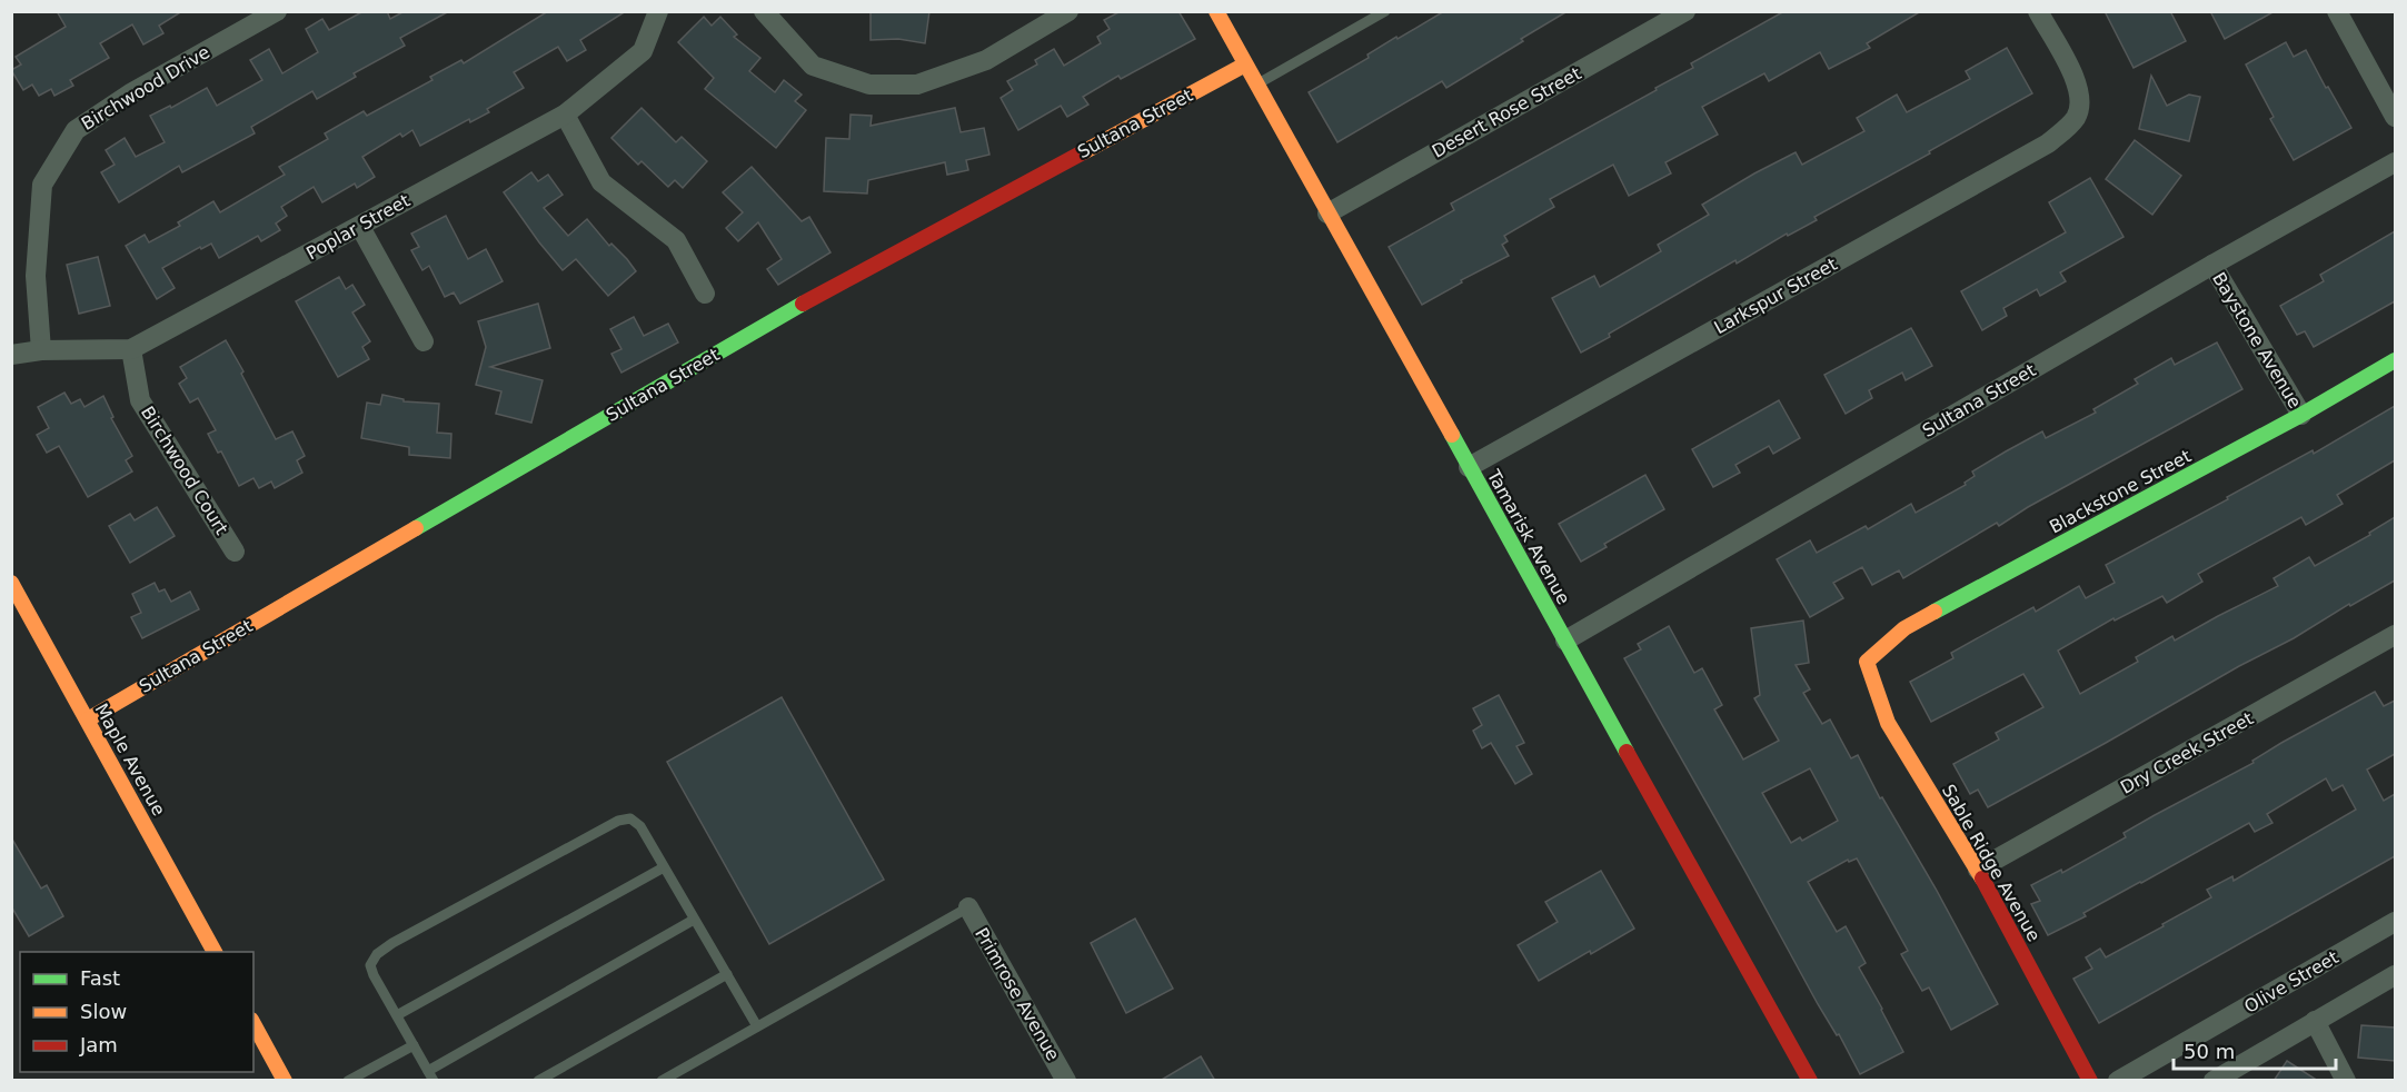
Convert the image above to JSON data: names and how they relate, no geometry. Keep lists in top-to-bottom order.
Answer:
{
  "streets": {
    "street": [
      "Birchwood Drive",
      "Desert Rose Street",
      "Sultana Street",
      "Poplar Street",
      "Larkspur Street",
      "Baystone Avenue",
      "Birchwood Court",
      "Blackstone Street",
      "Tamarisk Avenue",
      "Dry Creek Street",
      "Maple Avenue",
      "Sable Ridge Avenue",
      "Olive Street",
      "Primrose Avenue"
    ]
  },
  "crossings": [
    ["Birchwood Drive", "Poplar Street"],
    ["Desert Rose Street", "Tamarisk Avenue"],
    ["Sultana Street", "Baystone Avenue"],
    ["Sultana Street", "Tamarisk Avenue"],
    ["Sultana Street", "Maple Avenue"],
    ["Poplar Street", "Birchwood Court"],
    ["Larkspur Street", "Tamarisk Avenue"],
    ["Baystone Avenue", "Blackstone Street"],
    ["Blackstone Street", "Sable Ridge Avenue"],
    ["Dry Creek Street", "Sable Ridge Avenue"]
  ],
  "legend": ["Fast", "Slow", "Jam"],
  "scale_bar": "50 m"
}
